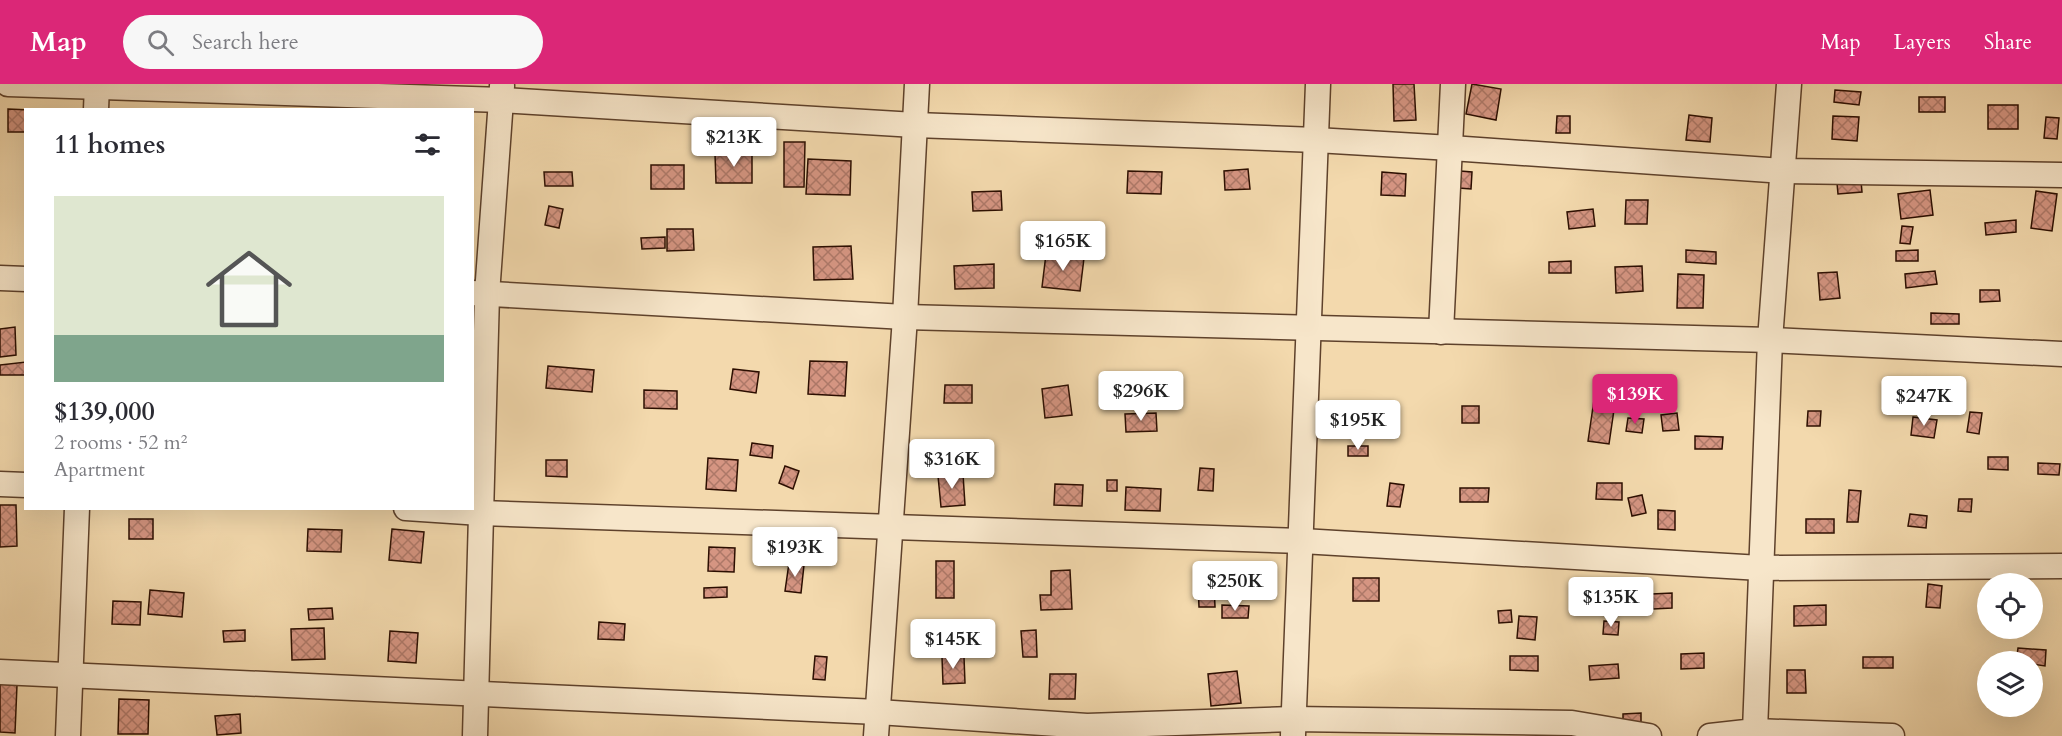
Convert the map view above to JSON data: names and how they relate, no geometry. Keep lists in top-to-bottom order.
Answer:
{
  "page": {
    "header": "Map",
    "search": "Search here",
    "nav": ["Map", "Layers", "Share"],
    "heading": "11 homes",
    "price": [
      "$213K",
      "$165K",
      "$296K",
      "$139K",
      "$247K",
      "$195K",
      "$316K",
      "$193K",
      "$250K",
      "$135K",
      "$145K"
    ],
    "list": [
      {
        "name": "$139,000",
        "note": "2 rooms · 52 m² · Apartment"
      }
    ]
  }
}
